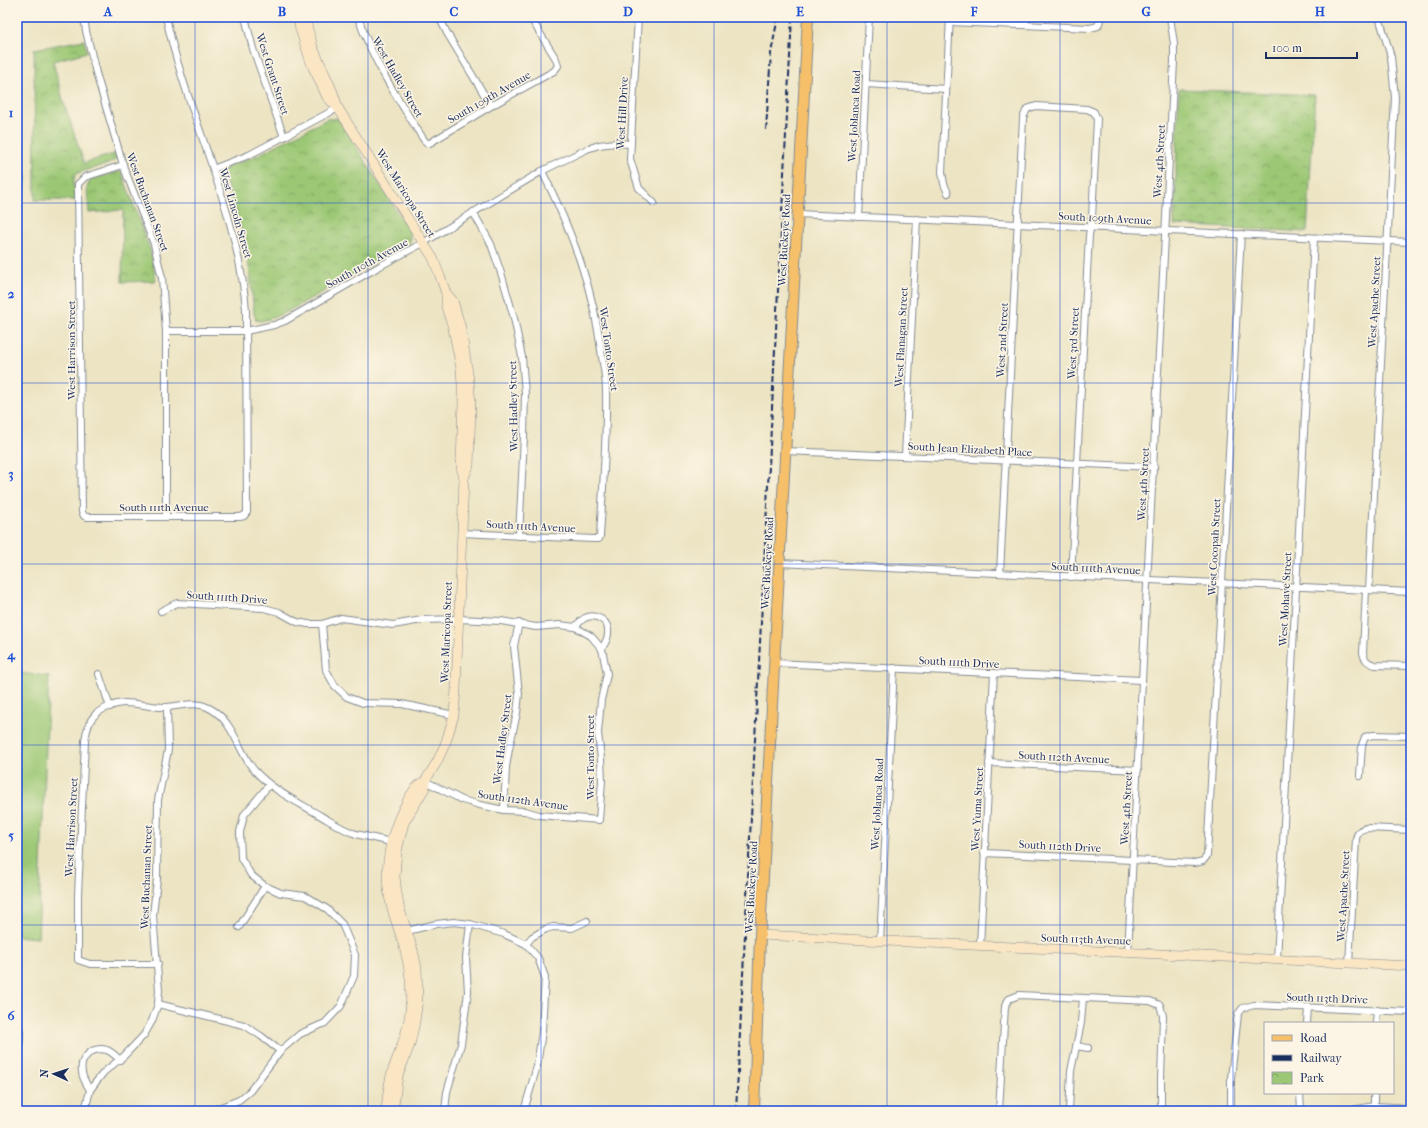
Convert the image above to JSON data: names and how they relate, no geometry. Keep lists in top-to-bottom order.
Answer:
{
  "streets": {
    "main road": ["West Buckeye Road"],
    "street": [
      "West Grant Street",
      "West Hadley Street",
      "South 109th Avenue",
      "West Hill Drive",
      "West Joblanca Road",
      "West 4th Street",
      "West Maricopa Street",
      "West Buchanan Street",
      "West Lincoln Street",
      "South 110th Avenue",
      "West Apache Street",
      "West Flanagan Street",
      "West 2nd Street",
      "West 3rd Street",
      "West Tonto Street",
      "West Harrison Street",
      "South Jean Elizabeth Place",
      "South 111th Avenue",
      "West Cocopah Street",
      "South 111th Drive",
      "West Mohave Street",
      "South 112th Avenue",
      "West Yuma Street",
      "South 112th Drive",
      "South 113th Avenue",
      "South 113th Drive"
    ]
  },
  "crossings": [
    ["West Hadley Street", "South 109th Avenue"],
    ["West Hadley Street", "South 110th Avenue"],
    ["West Hadley Street", "South 111th Avenue"],
    ["West Hadley Street", "South 111th Drive"],
    ["West Hadley Street", "South 112th Avenue"],
    ["South 109th Avenue", "West Joblanca Road"],
    ["South 109th Avenue", "West 4th Street"],
    ["South 109th Avenue", "West Buckeye Road"],
    ["South 109th Avenue", "West Apache Street"],
    ["South 109th Avenue", "West Flanagan Street"],
    ["South 109th Avenue", "West 2nd Street"],
    ["South 109th Avenue", "West 3rd Street"],
    ["South 109th Avenue", "West Cocopah Street"],
    ["South 109th Avenue", "West Mohave Street"],
    ["West Hill Drive", "South 110th Avenue"],
    ["West Joblanca Road", "South 111th Drive"],
    ["West Joblanca Road", "South 113th Avenue"],
    ["West 4th Street", "South Jean Elizabeth Place"],
    ["West 4th Street", "South 111th Avenue"],
    ["West 4th Street", "South 111th Drive"],
    ["West 4th Street", "South 112th Avenue"],
    ["West 4th Street", "South 112th Drive"],
    ["West 4th Street", "South 113th Avenue"],
    ["West Maricopa Street", "South 110th Avenue"],
    ["West Maricopa Street", "South 111th Avenue"],
    ["West Maricopa Street", "South 111th Drive"],
    ["West Maricopa Street", "South 112th Avenue"],
    ["West Buchanan Street", "South 110th Avenue"],
    ["West Buchanan Street", "West Harrison Street"],
    ["West Buchanan Street", "South 111th Avenue"],
    ["West Lincoln Street", "South 110th Avenue"],
    ["West Lincoln Street", "South 111th Avenue"],
    ["West Buckeye Road", "South Jean Elizabeth Place"],
    ["West Buckeye Road", "South 111th Avenue"],
    ["West Buckeye Road", "South 111th Drive"],
    ["West Buckeye Road", "South 113th Avenue"],
    ["South 110th Avenue", "West Tonto Street"],
    ["West Apache Street", "South 111th Avenue"],
    ["West Apache Street", "South 113th Avenue"],
    ["West Flanagan Street", "South Jean Elizabeth Place"],
    ["West 2nd Street", "West 3rd Street"],
    ["West 2nd Street", "South Jean Elizabeth Place"],
    ["West 2nd Street", "South 111th Avenue"],
    ["West 3rd Street", "South Jean Elizabeth Place"],
    ["West 3rd Street", "South 111th Avenue"],
    ["West Tonto Street", "South 111th Avenue"],
    ["West Tonto Street", "South 111th Drive"],
    ["West Tonto Street", "South 112th Avenue"],
    ["West Harrison Street", "South 111th Avenue"],
    ["South 111th Avenue", "West Cocopah Street"],
    ["South 111th Avenue", "West Mohave Street"],
    ["West Cocopah Street", "South 112th Drive"],
    ["South 111th Drive", "West Yuma Street"],
    ["West Mohave Street", "South 113th Avenue"],
    ["South 112th Avenue", "West Yuma Street"],
    ["West Yuma Street", "South 112th Drive"],
    ["West Yuma Street", "South 113th Avenue"]
  ],
  "legend": ["Road", "Railway", "Park"],
  "scale_bar": "100 m",
  "north": "left",
  "grid": {
    "columns": [
      "A",
      "B",
      "C",
      "D",
      "E",
      "F",
      "G",
      "H"
    ],
    "rows": [
      "1",
      "2",
      "3",
      "4",
      "5",
      "6"
    ]
  }
}
